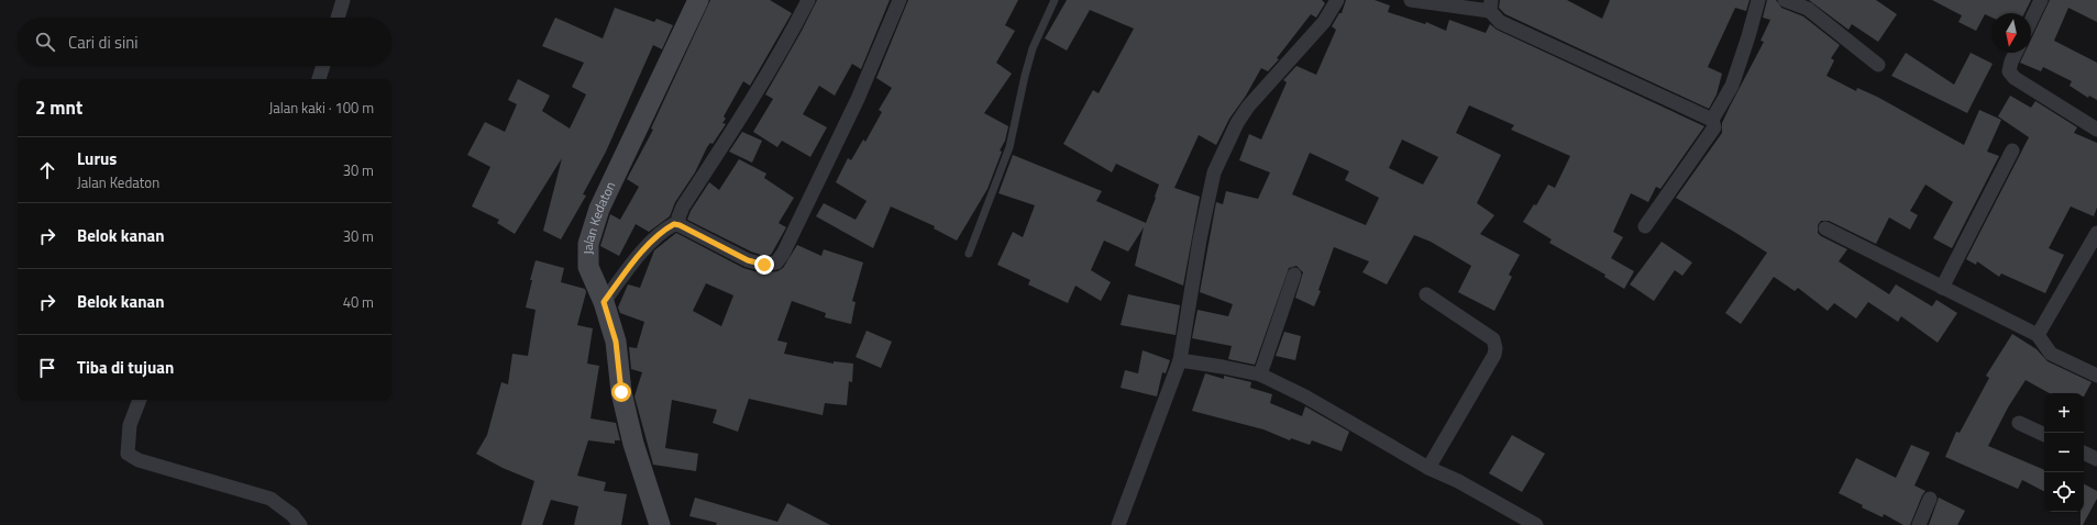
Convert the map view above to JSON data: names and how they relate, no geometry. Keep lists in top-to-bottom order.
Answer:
{
  "streets": {
    "street": ["Jalan Kedaton"]
  },
  "north": "bottom",
  "page": {
    "search": "Cari di sini",
    "heading": ["2 mnt", "Jalan kaki · 100 m"],
    "list": [
      ["Lurus", "Jalan Kedaton", "30 m"],
      ["Belok kanan", "30 m"],
      ["Belok kanan", "40 m"],
      "Tiba di tujuan"
    ],
    "map_buttons": ["+", "−"]
  }
}
